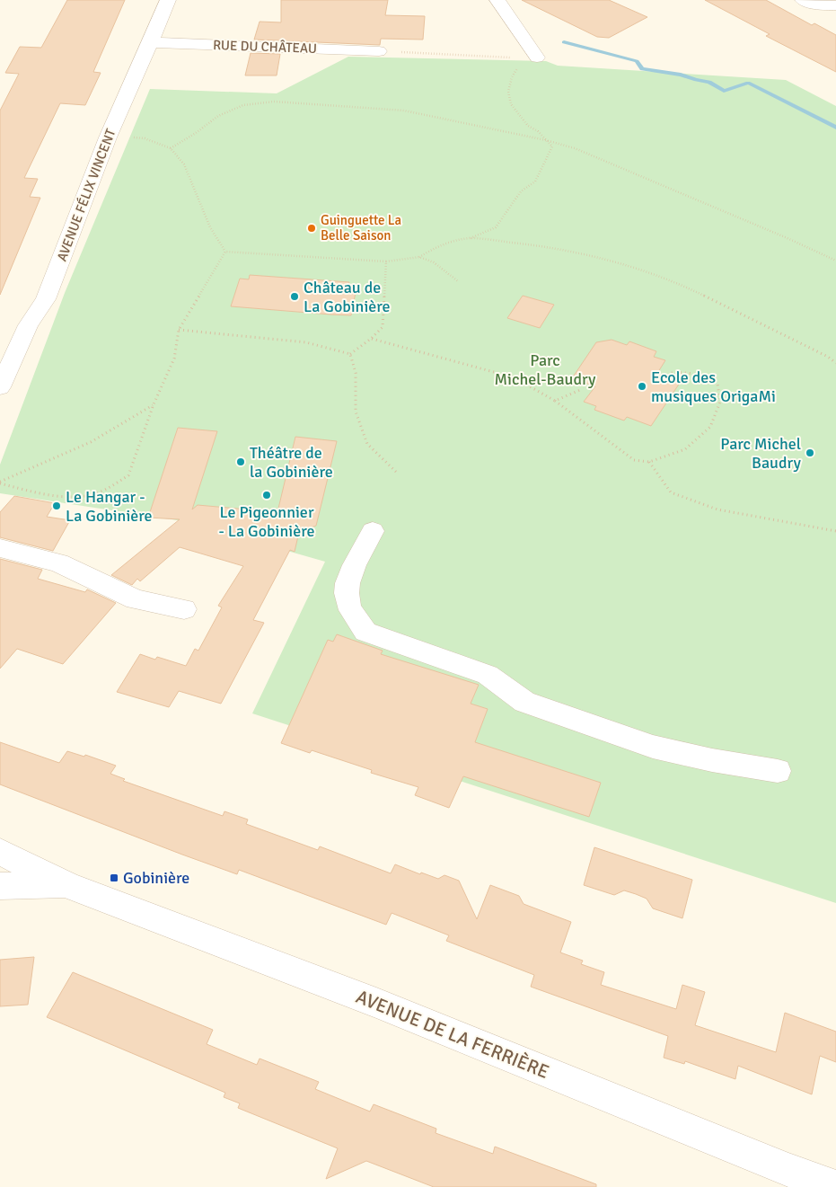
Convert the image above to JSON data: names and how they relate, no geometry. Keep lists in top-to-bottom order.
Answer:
{
  "streets": {
    "street": ["RUE DU CHÂTEAU", "AVENUE FÉLIX VINCENT", "AVENUE DE LA FERRIÈRE"]
  },
  "crossings": [
    ["RUE DU CHÂTEAU", "AVENUE FÉLIX VINCENT"]
  ],
  "parks": ["Parc Michel-Baudry"],
  "places": {
    "other": [
      "Guinguette La Belle Saison",
      "Château de La Gobinière",
      "Ecole des musiques OrigaMi",
      "Parc Michel Baudry",
      "Théâtre de la Gobinière",
      "Le Pigeonnier - La Gobinière",
      "Le Hangar - La Gobinière"
    ],
    "transit": ["Gobinière"]
  }
}
